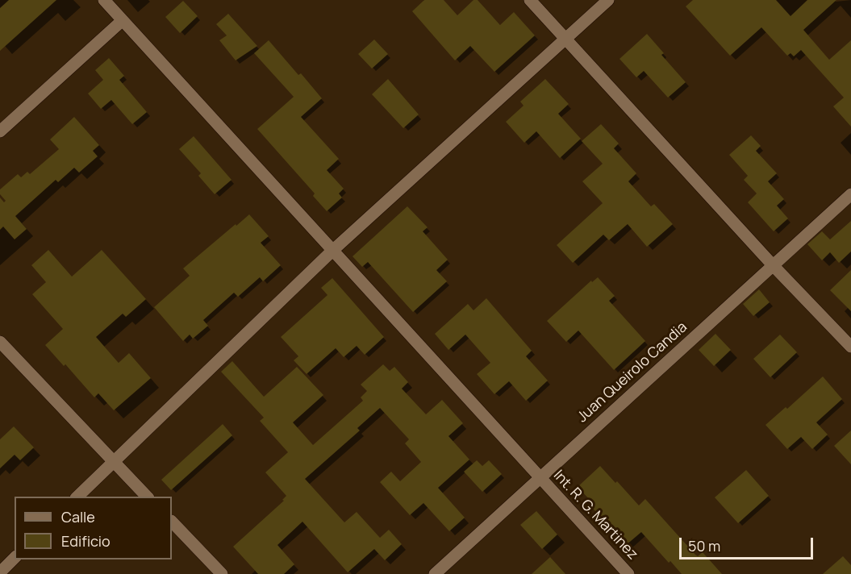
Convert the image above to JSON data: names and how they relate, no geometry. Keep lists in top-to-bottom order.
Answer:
{
  "streets": {
    "street": ["Juan Queirolo Candia", "Int. R. G. Martinez"]
  },
  "crossings": [
    ["Juan Queirolo Candia", "Int. R. G. Martinez"]
  ],
  "legend": ["Calle", "Edificio"],
  "scale_bar": "50 m"
}
